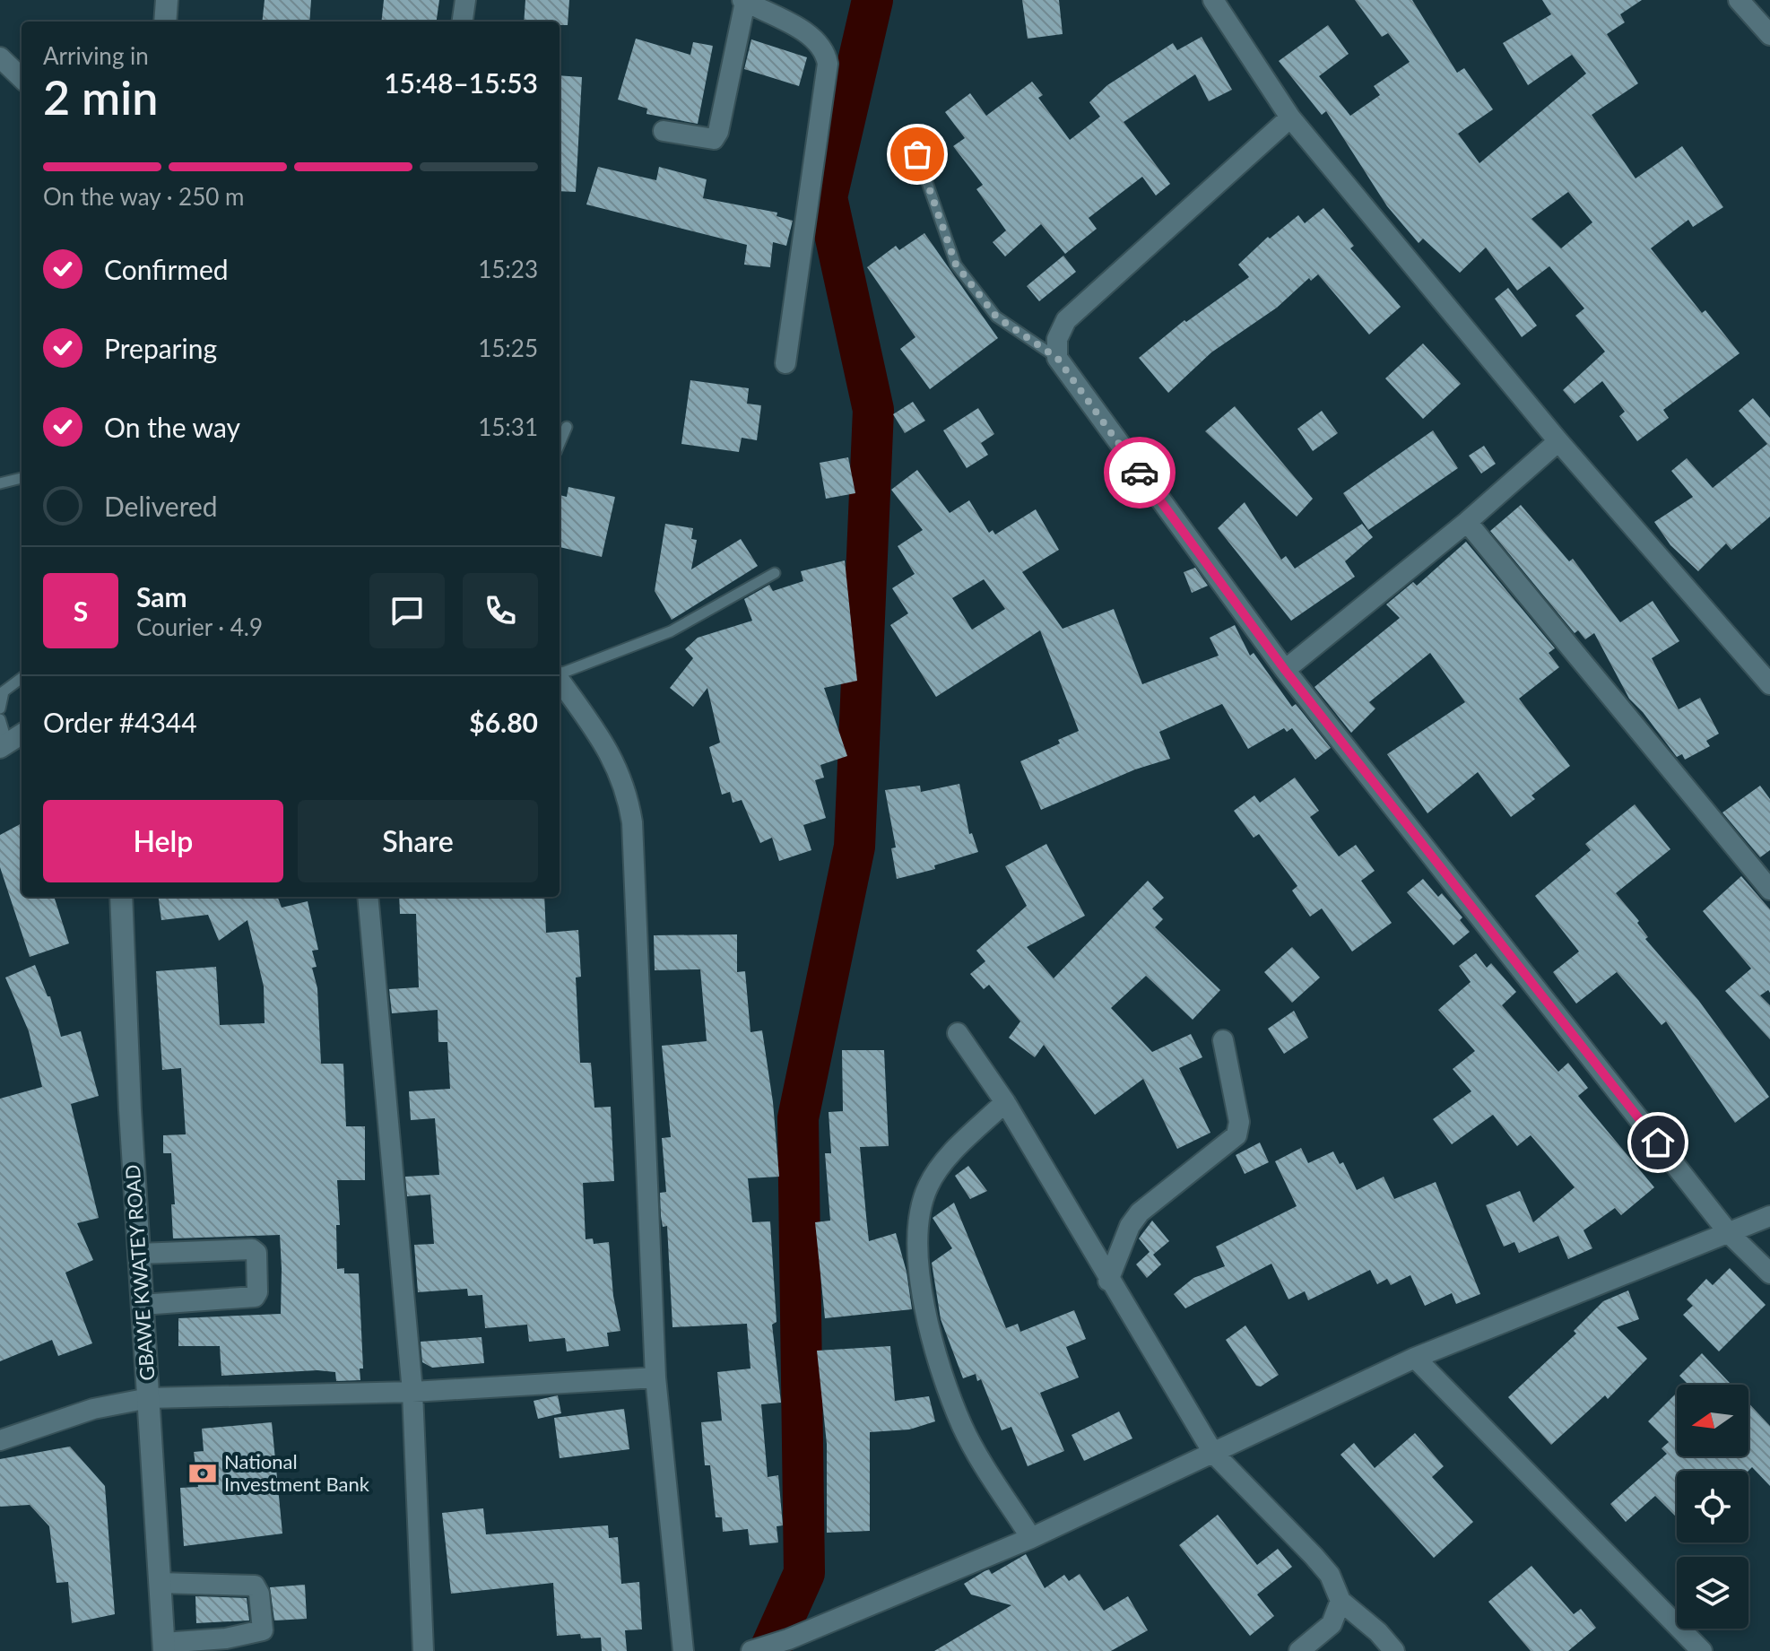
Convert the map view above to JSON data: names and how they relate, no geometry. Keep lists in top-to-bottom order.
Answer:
{
  "streets": {
    "street": ["GBAWE KWATEY ROAD"]
  },
  "places": {
    "bank": ["National Investment Bank"]
  },
  "north": "left",
  "page": {
    "heading": ["2 min", "Arriving in", "15:48–15:53"],
    "panel": [
      "Sam",
      "Courier · 4.9",
      "Order #4344",
      "$6.80"
    ],
    "bar": "On the way · 250 m",
    "list": [
      ["Confirmed", "15:23"],
      ["Preparing", "15:25"],
      ["On the way", "15:31"],
      "Delivered"
    ],
    "round": "S",
    "buttons": ["Help", "Share"]
  }
}
